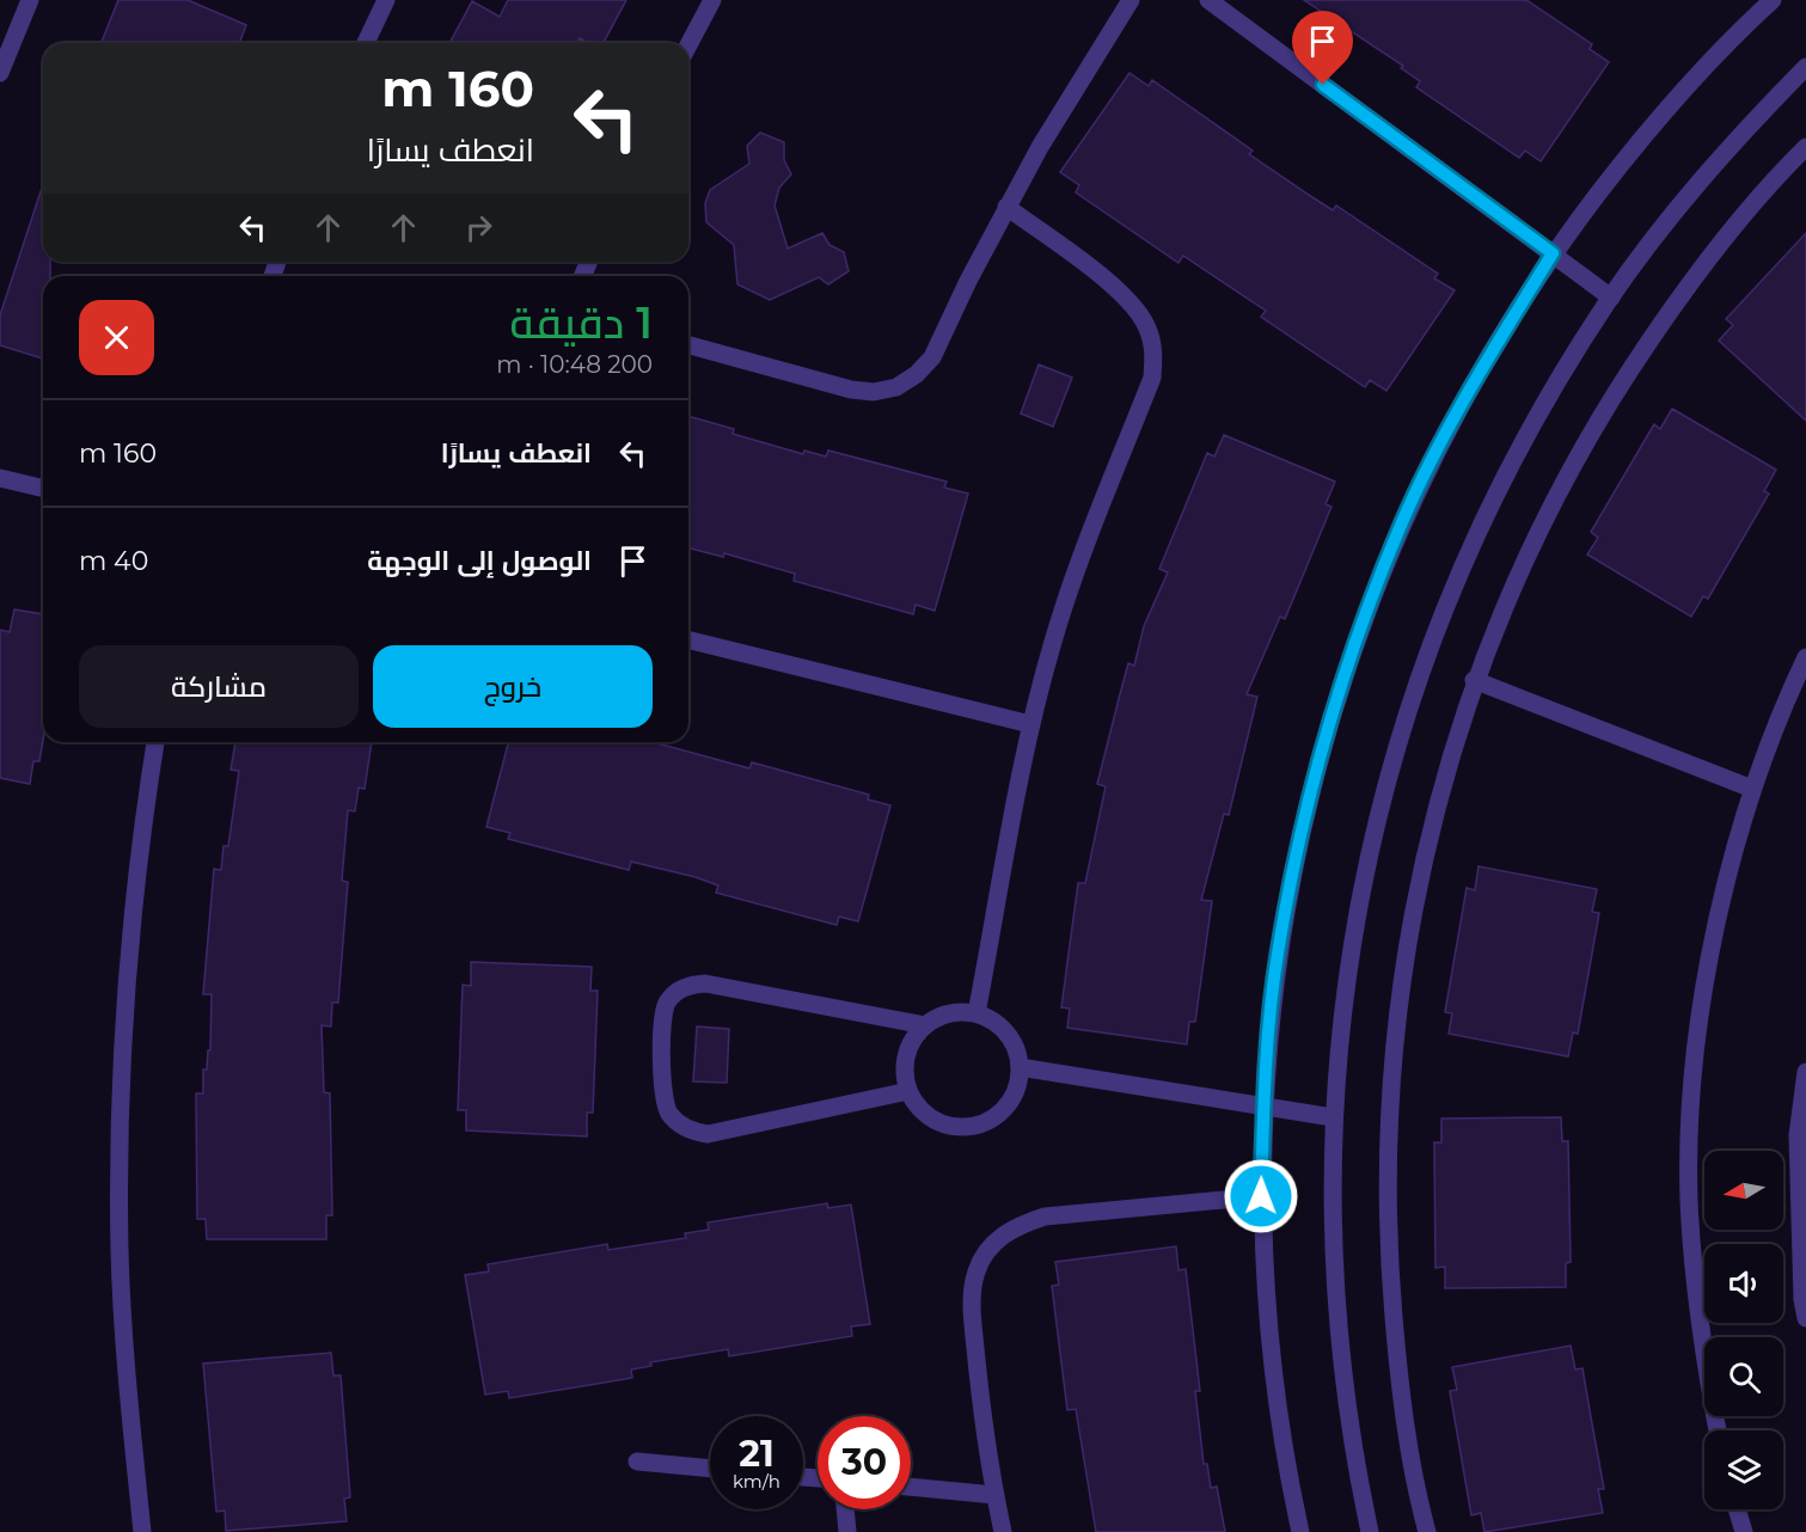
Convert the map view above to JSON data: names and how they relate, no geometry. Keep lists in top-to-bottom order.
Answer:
{
  "north": "left",
  "page": {
    "turn": ["160 m", "انعطف يسارًا"],
    "heading": ["1 دقيقة", "200 m · 10:48"],
    "list": [
      {
        "name": "انعطف يسارًا",
        "value": "160 m"
      },
      {
        "name": "الوصول إلى الوجهة",
        "value": "40 m"
      }
    ],
    "buttons": ["خروج", "مشاركة"],
    "speed": "21 km/h",
    "limit": "30"
  }
}
